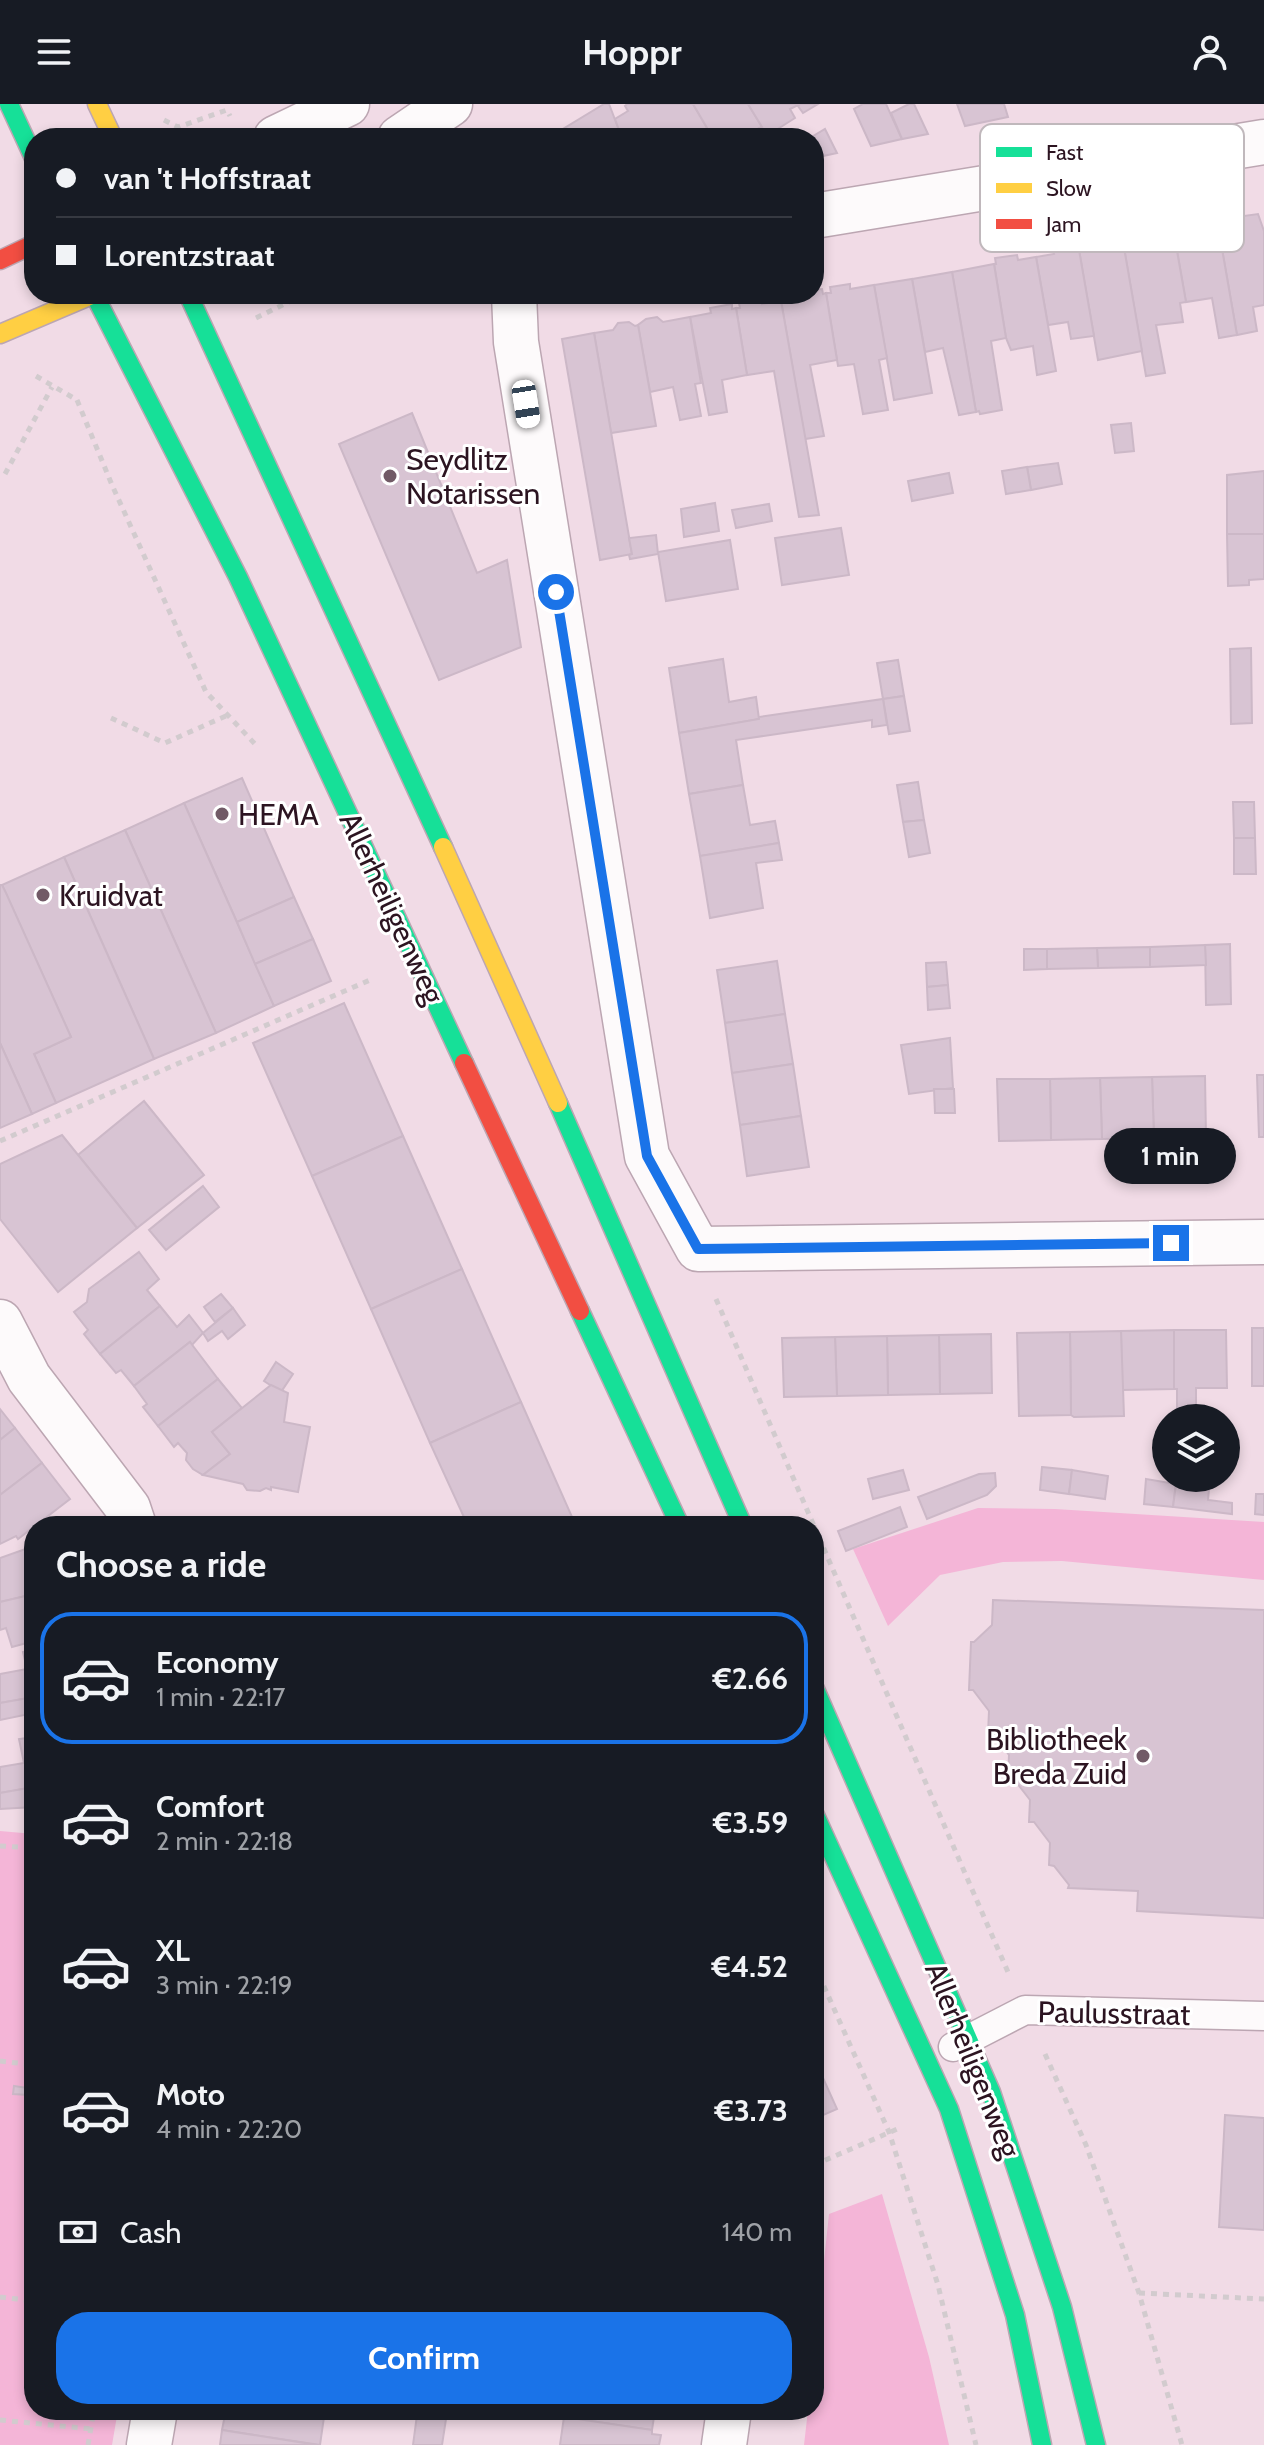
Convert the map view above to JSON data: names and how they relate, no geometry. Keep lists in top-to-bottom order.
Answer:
{
  "streets": {
    "main road": ["Allerheiligenweg"],
    "lane": ["Paulusstraat"]
  },
  "crossings": [
    ["Allerheiligenweg", "Paulusstraat"]
  ],
  "places": [
    "Seydlitz Notarissen",
    "HEMA",
    "Kruidvat",
    "Bibliotheek Breda Zuid"
  ],
  "legend": ["Fast", "Slow", "Jam"],
  "page": {
    "header": "Hoppr",
    "banner": ["van 't Hoffstraat", "Lorentzstraat"],
    "bubble": "1 min",
    "heading": "Choose a ride",
    "list": [
      {
        "name": "Economy",
        "note": "1 min · 22:17",
        "value": "€2.66"
      },
      {
        "name": "Comfort",
        "note": "2 min · 22:18",
        "value": "€3.59"
      },
      {
        "name": "XL",
        "note": "3 min · 22:19",
        "value": "€4.52"
      },
      {
        "name": "Moto",
        "note": "4 min · 22:20",
        "value": "€3.73"
      }
    ],
    "pay": ["Cash", "140 m"],
    "buttons": "Confirm"
  }
}
